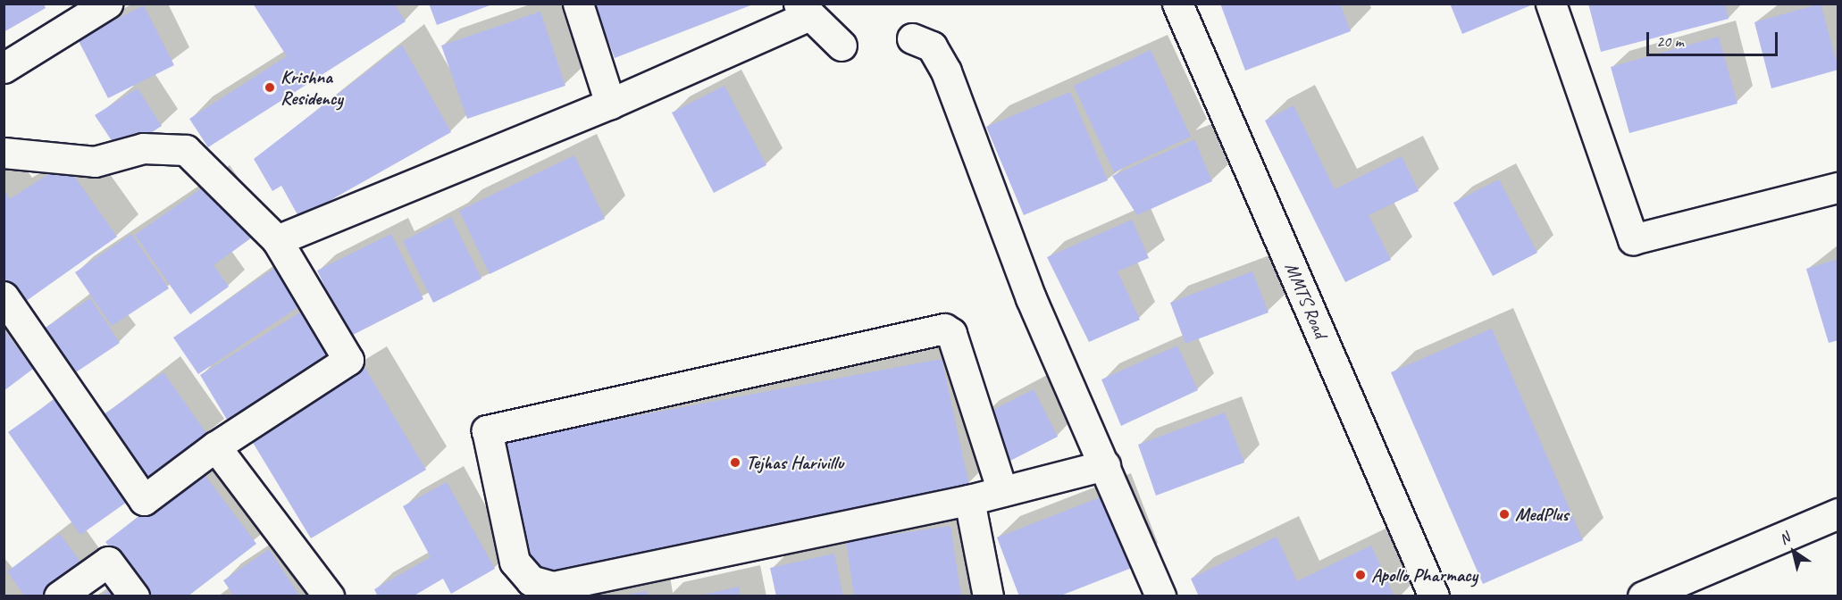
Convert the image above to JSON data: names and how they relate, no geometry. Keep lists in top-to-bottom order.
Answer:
{
  "streets": {
    "street": ["MMTS Road"]
  },
  "places": [
    "Krishna Residency",
    "Tejhas Harivillu",
    "MedPlus",
    "Apollo Pharmacy"
  ],
  "scale_bar": "20 m",
  "north": "top left"
}
